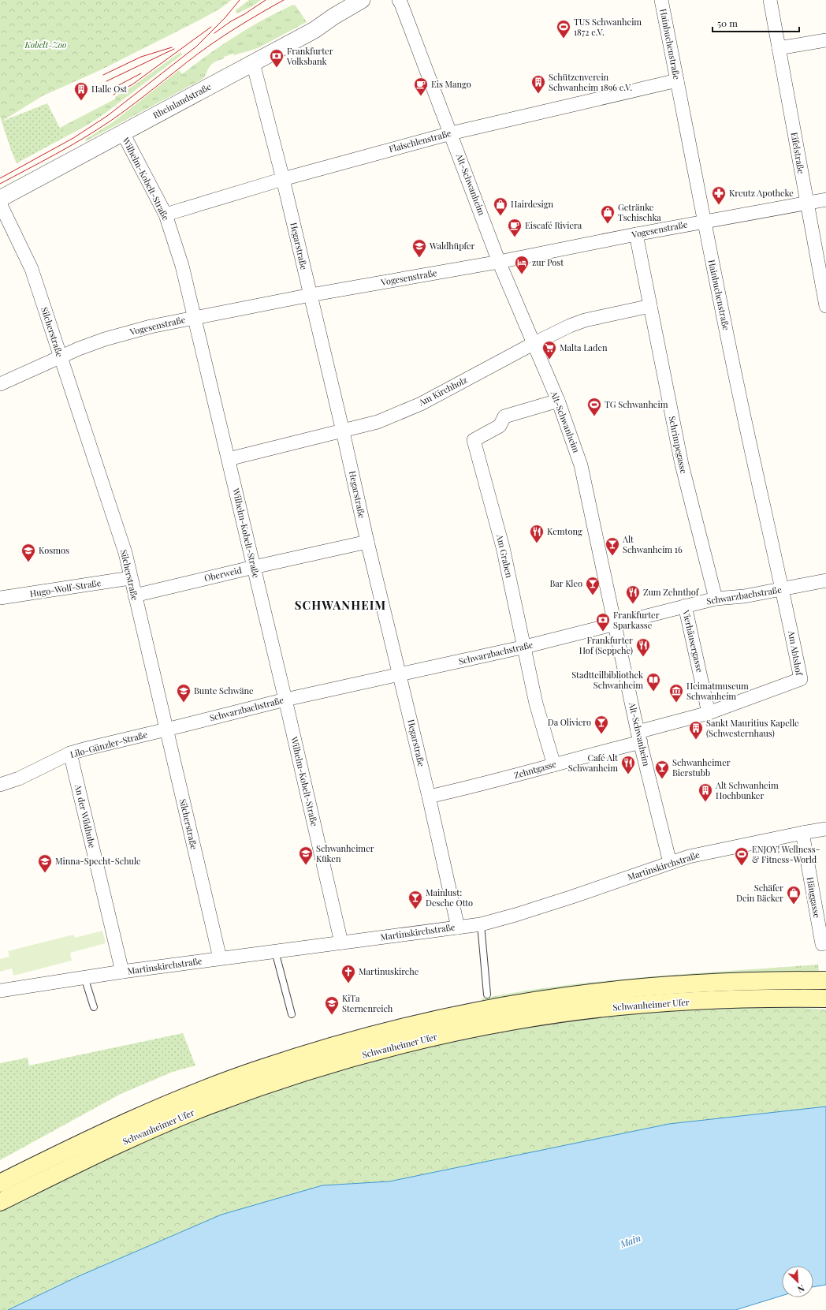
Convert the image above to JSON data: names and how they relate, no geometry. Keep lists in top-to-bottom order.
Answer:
{
  "streets": {
    "main road": ["Schwanheimer Ufer"],
    "street": [
      "Hainbuchenstraße",
      "Rheinlandstraße",
      "Flaischlenstraße",
      "Eifelstraße",
      "Wilhelm-Kobelt-Straße",
      "Alt-Schwanheim",
      "Vogesenstraße",
      "Hegarstraße",
      "Silcherstraße",
      "Am Kirchholz",
      "Schrimpegasse",
      "Am Graben",
      "Oberweid",
      "Hugo-Wolf-Straße",
      "Schwarzbachstraße",
      "Vierhäusergasse",
      "Am Abtshof",
      "Lilo-Günzler-Straße",
      "Zehntgasse",
      "An der Wildhube",
      "Martinskirchstraße",
      "Hänggasse"
    ]
  },
  "crossings": [
    ["Hainbuchenstraße", "Flaischlenstraße"],
    ["Hainbuchenstraße", "Vogesenstraße"],
    ["Hainbuchenstraße", "Schwarzbachstraße"],
    ["Hainbuchenstraße", "Am Abtshof"],
    ["Rheinlandstraße", "Wilhelm-Kobelt-Straße"],
    ["Rheinlandstraße", "Hegarstraße"],
    ["Flaischlenstraße", "Wilhelm-Kobelt-Straße"],
    ["Flaischlenstraße", "Alt-Schwanheim"],
    ["Flaischlenstraße", "Hegarstraße"],
    ["Eifelstraße", "Vogesenstraße"],
    ["Wilhelm-Kobelt-Straße", "Vogesenstraße"],
    ["Wilhelm-Kobelt-Straße", "Am Kirchholz"],
    ["Wilhelm-Kobelt-Straße", "Oberweid"],
    ["Wilhelm-Kobelt-Straße", "Schwarzbachstraße"],
    ["Wilhelm-Kobelt-Straße", "Martinskirchstraße"],
    ["Alt-Schwanheim", "Vogesenstraße"],
    ["Alt-Schwanheim", "Am Kirchholz"],
    ["Alt-Schwanheim", "Am Graben"],
    ["Alt-Schwanheim", "Schwarzbachstraße"],
    ["Alt-Schwanheim", "Am Abtshof"],
    ["Alt-Schwanheim", "Zehntgasse"],
    ["Alt-Schwanheim", "Martinskirchstraße"],
    ["Vogesenstraße", "Hegarstraße"],
    ["Vogesenstraße", "Silcherstraße"],
    ["Vogesenstraße", "Schrimpegasse"],
    ["Hegarstraße", "Am Kirchholz"],
    ["Hegarstraße", "Oberweid"],
    ["Hegarstraße", "Schwarzbachstraße"],
    ["Hegarstraße", "Zehntgasse"],
    ["Hegarstraße", "Martinskirchstraße"],
    ["Silcherstraße", "Oberweid"],
    ["Silcherstraße", "Hugo-Wolf-Straße"],
    ["Silcherstraße", "Schwarzbachstraße"],
    ["Silcherstraße", "Lilo-Günzler-Straße"],
    ["Silcherstraße", "Martinskirchstraße"],
    ["Am Kirchholz", "Schrimpegasse"],
    ["Schrimpegasse", "Schwarzbachstraße"],
    ["Am Graben", "Schwarzbachstraße"],
    ["Am Graben", "Zehntgasse"],
    ["Schwarzbachstraße", "Vierhäusergasse"],
    ["Schwarzbachstraße", "Am Abtshof"],
    ["Schwarzbachstraße", "Lilo-Günzler-Straße"],
    ["Vierhäusergasse", "Am Abtshof"],
    ["Am Abtshof", "Zehntgasse"],
    ["Lilo-Günzler-Straße", "An der Wildhube"],
    ["An der Wildhube", "Martinskirchstraße"],
    ["Martinskirchstraße", "Hänggasse"]
  ],
  "districts": ["SCHWANHEIM"],
  "water": ["Main"],
  "parks": ["Kobelt-Zoo"],
  "places": {
    "sports": ["TUS Schwanheim 1872 e.V.", "TG Schwanheim", "ENJOY! Wellness- & Fitness-World"],
    "bank": ["Frankfurter Volksbank", "Frankfurter Sparkasse"],
    "building": [
      "Schützenverein Schwanheim 1896 e.V.",
      "Halle Ost",
      "Sankt Mauritius Kapelle (Schwesternhaus)",
      "Alt Schwanheim Hochbunker"
    ],
    "cafe": ["Eis Mango", "Eiscafé Riviera"],
    "pharmacy": ["Kreutz Apotheke"],
    "shop": ["Hairdesign", "Getränke Tschischka", "Schäfer Dein Bäcker"],
    "school or university": [
      "Waldhüpfer",
      "Kosmos",
      "Bunte Schwäne",
      "Schwanheimer Küken",
      "Minna-Specht-Schule",
      "KiTa Sternenreich"
    ],
    "hotel": ["zur Post"],
    "supermarket": ["Malta Laden"],
    "restaurant": [
      "Kemtong",
      "Zum Zehnthof",
      "Frankfurter Hof (Seppche)",
      "Café Alt Schwanheim"
    ],
    "bar": [
      "Alt Schwanheim 16",
      "Bar Kleo",
      "Da Oliviero",
      "Schwanheimer Bierstubb",
      "Mainlust: Desche Otto"
    ],
    "library": ["Stadtteilbibliothek Schwanheim"],
    "museum": ["Heimatmuseum Schwanheim"],
    "church": ["Martinuskirche"]
  },
  "scale_bar": "50 m",
  "north": "bottom right"
}
